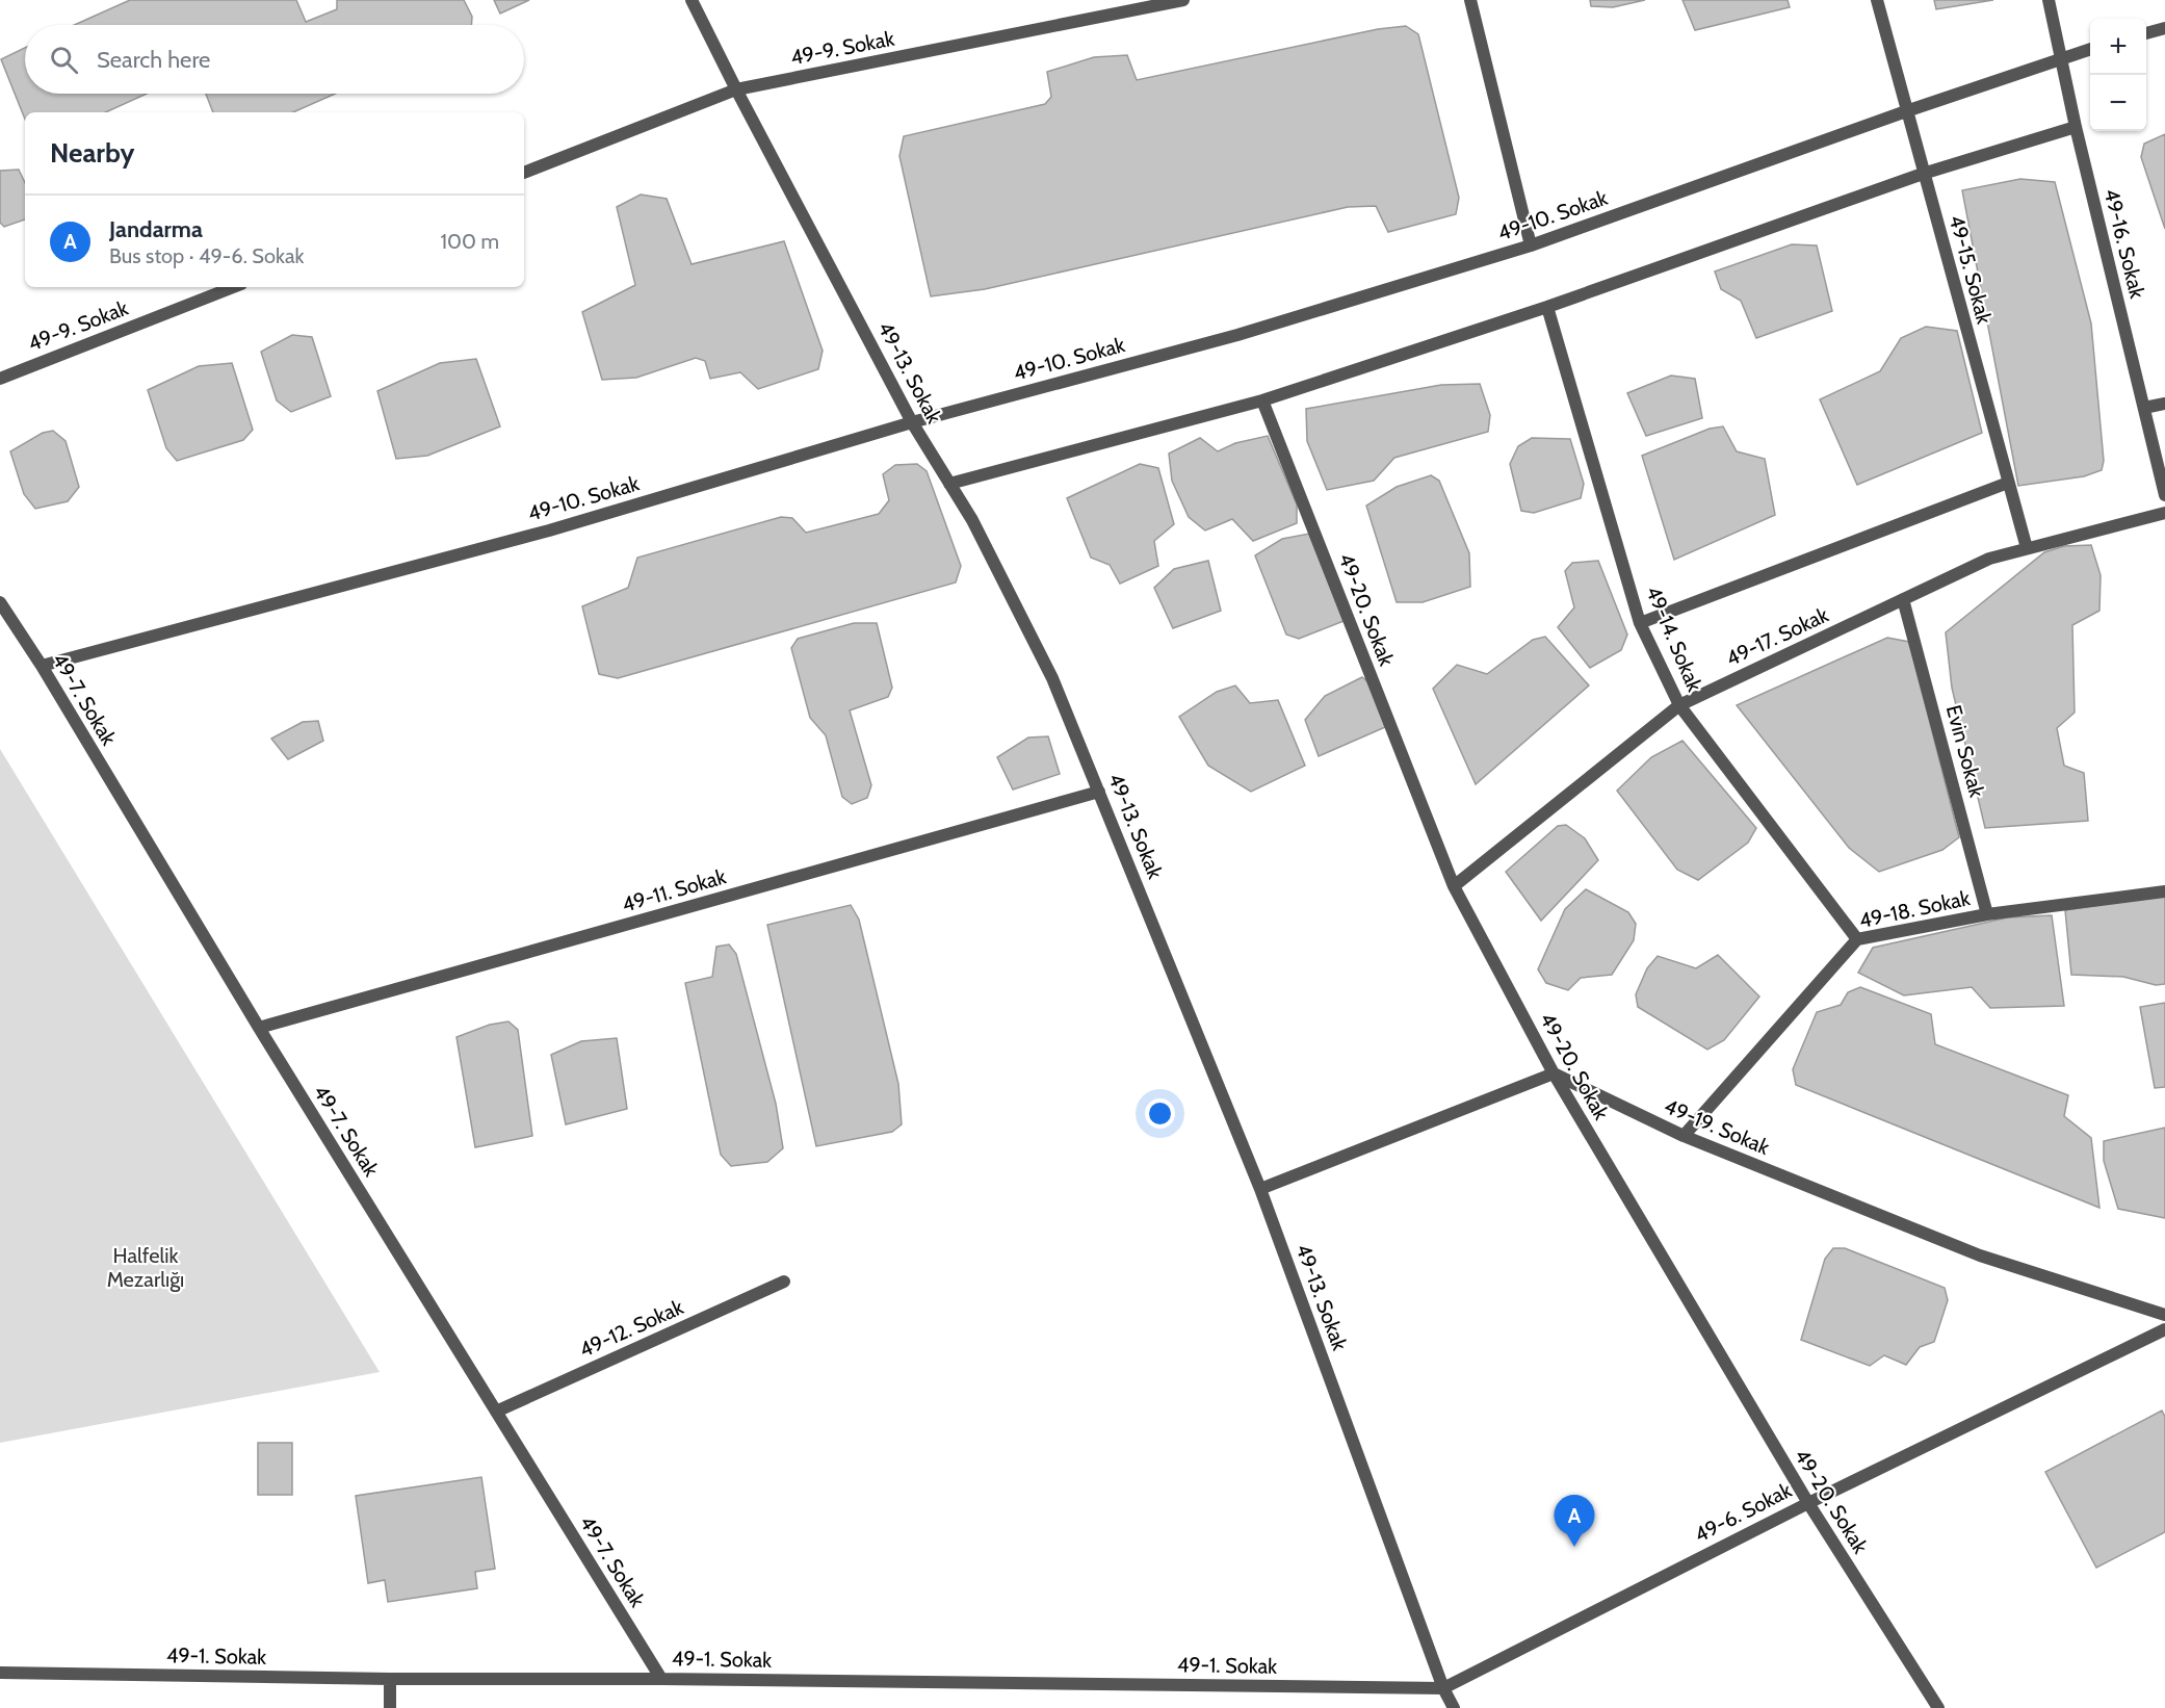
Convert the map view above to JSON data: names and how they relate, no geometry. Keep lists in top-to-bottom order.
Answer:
{
  "streets": {
    "street": [
      "49-9. Sokak",
      "49-10. Sokak",
      "49-16. Sokak",
      "49-15. Sokak",
      "49-13. Sokak",
      "49-20. Sokak",
      "49-17. Sokak",
      "49-14. Sokak",
      "49-7. Sokak",
      "Evin Sokak",
      "49-11. Sokak",
      "49-18. Sokak",
      "49-19. Sokak",
      "49-12. Sokak",
      "49-6. Sokak",
      "49-1. Sokak"
    ]
  },
  "crossings": [
    ["49-9. Sokak", "49-13. Sokak"],
    ["49-10. Sokak", "49-16. Sokak"],
    ["49-10. Sokak", "49-15. Sokak"],
    ["49-10. Sokak", "49-13. Sokak"],
    ["49-10. Sokak", "49-7. Sokak"],
    ["49-15. Sokak", "49-17. Sokak"],
    ["49-13. Sokak", "49-11. Sokak"],
    ["49-13. Sokak", "49-6. Sokak"],
    ["49-13. Sokak", "49-1. Sokak"],
    ["49-20. Sokak", "49-17. Sokak"],
    ["49-20. Sokak", "49-19. Sokak"],
    ["49-20. Sokak", "49-6. Sokak"],
    ["49-17. Sokak", "49-14. Sokak"],
    ["49-17. Sokak", "Evin Sokak"],
    ["49-14. Sokak", "49-18. Sokak"],
    ["49-7. Sokak", "49-11. Sokak"],
    ["49-7. Sokak", "49-12. Sokak"],
    ["49-7. Sokak", "49-1. Sokak"],
    ["Evin Sokak", "49-18. Sokak"],
    ["49-18. Sokak", "49-19. Sokak"],
    ["49-6. Sokak", "49-1. Sokak"]
  ],
  "parks": ["Halfelik Mezarlığı"],
  "page": {
    "map_buttons": ["+", "−"],
    "search": "Search here",
    "heading": "Nearby",
    "list": [
      {
        "mark": "A",
        "name": "Jandarma",
        "note": "Bus stop · 49-6. Sokak",
        "value": "100 m"
      }
    ],
    "pins": "A"
  }
}
